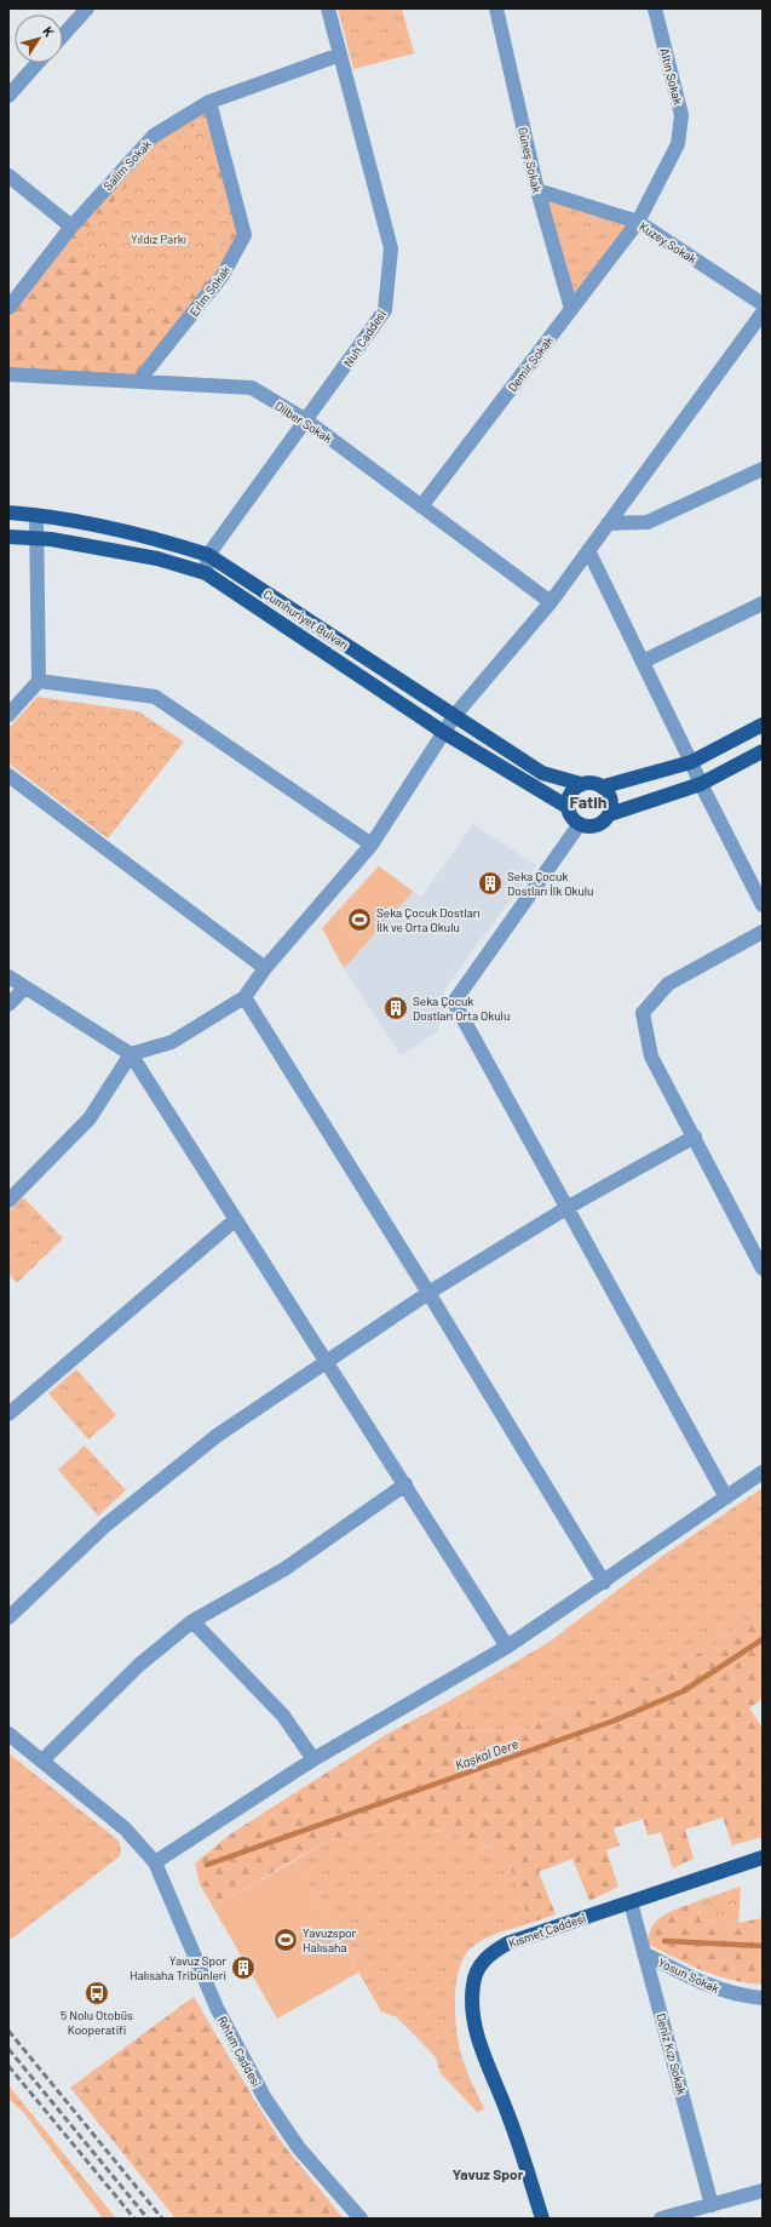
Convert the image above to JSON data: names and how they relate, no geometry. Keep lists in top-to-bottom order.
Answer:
{
  "streets": {
    "main road": ["Cumhuriyet Bulvarı", "Kısmet Caddesi"],
    "street": [
      "Altın Sokak",
      "Güneş Sokak",
      "Salim Sokak",
      "Kuzey Sokak",
      "Erim Sokak",
      "Nuh Caddesi",
      "Demir Sokak",
      "Dilber Sokak",
      "Yosun Sokak",
      "Rıhtım Caddesi",
      "Deniz Kızı Sokak"
    ]
  },
  "crossings": [
    ["Altın Sokak", "Kuzey Sokak"],
    ["Altın Sokak", "Demir Sokak"],
    ["Güneş Sokak", "Kuzey Sokak"],
    ["Güneş Sokak", "Demir Sokak"],
    ["Salim Sokak", "Erim Sokak"],
    ["Salim Sokak", "Nuh Caddesi"],
    ["Kuzey Sokak", "Demir Sokak"],
    ["Erim Sokak", "Dilber Sokak"],
    ["Nuh Caddesi", "Dilber Sokak"],
    ["Nuh Caddesi", "Cumhuriyet Bulvarı"],
    ["Demir Sokak", "Dilber Sokak"],
    ["Kısmet Caddesi", "Deniz Kızı Sokak"],
    ["Yosun Sokak", "Deniz Kızı Sokak"]
  ],
  "districts": ["Fatih", "Yavuz Spor"],
  "water": ["Kaşkal Dere"],
  "parks": ["Yıldız Parkı"],
  "places": {
    "building": ["Seka Çocuk Dostları İlk Okulu", "Seka Çocuk Dostları Orta Okulu", "Yavuz Spor Halısaha Tribünleri"],
    "sports": ["Seka Çocuk Dostları İlk ve Orta Okulu", "Yavuzspor Halısaha"],
    "bus stop": ["5 Nolu Otobüs Kooperatifi"]
  },
  "north": "top right"
}
